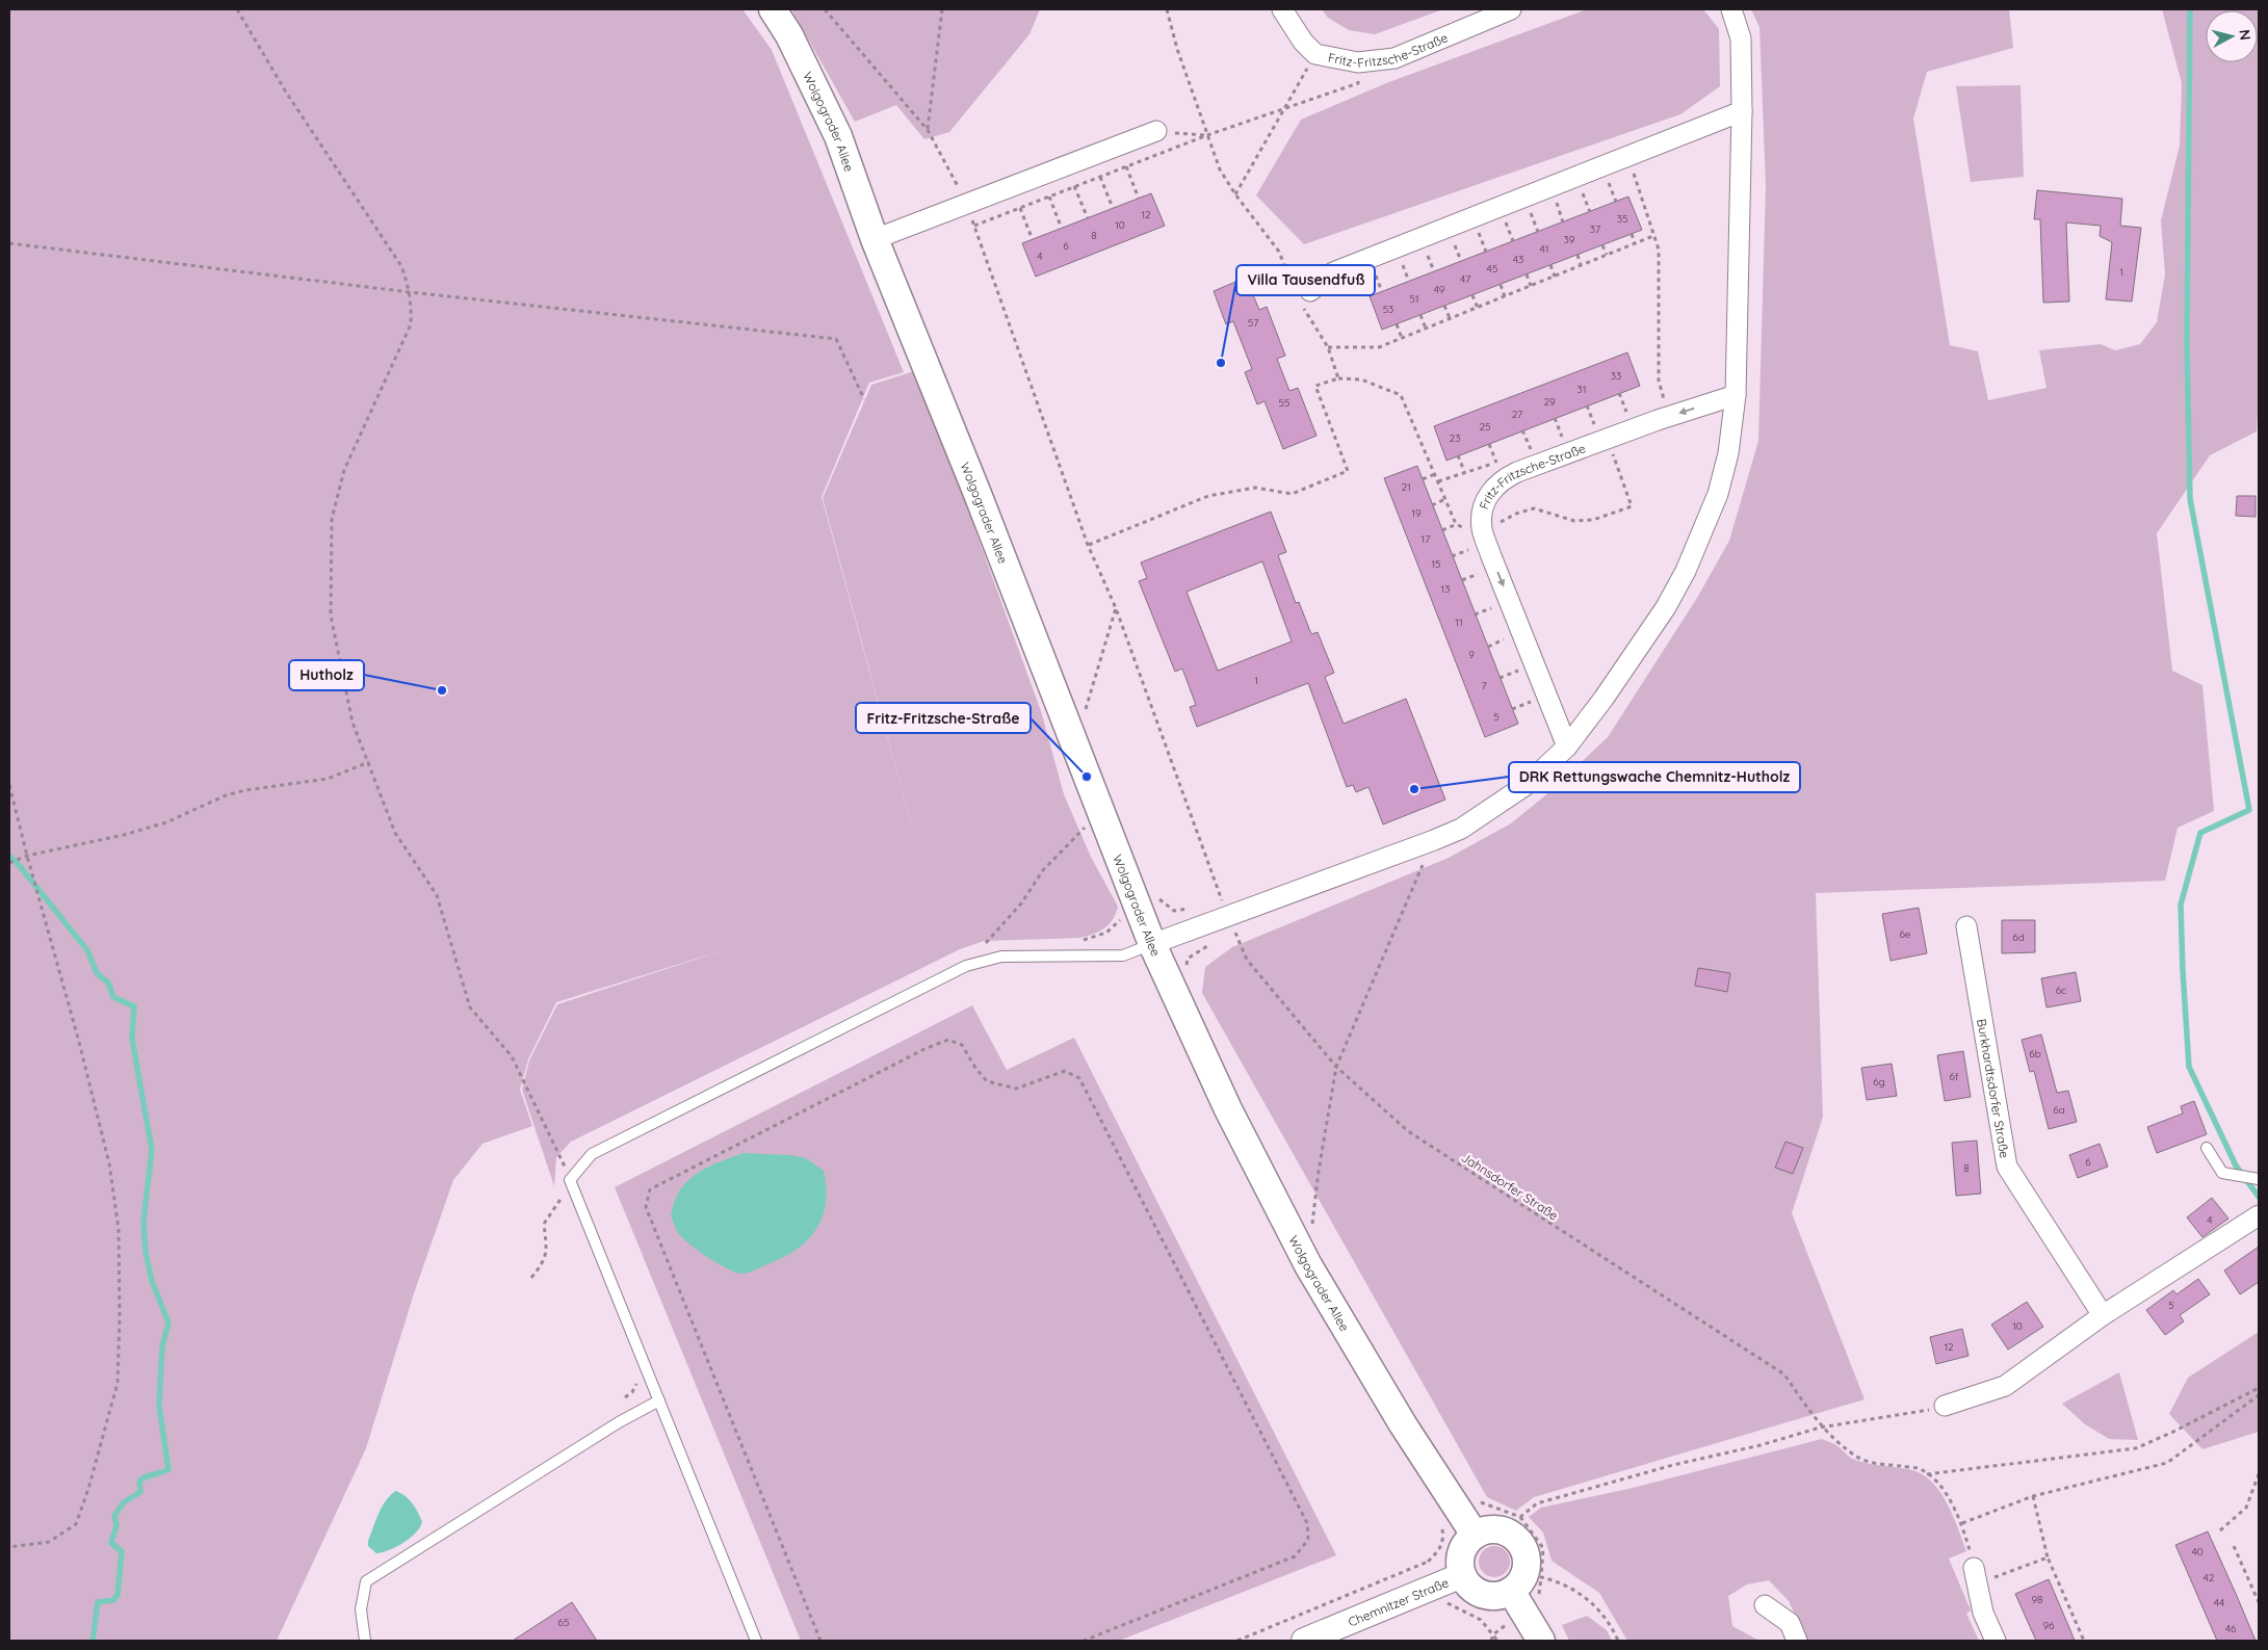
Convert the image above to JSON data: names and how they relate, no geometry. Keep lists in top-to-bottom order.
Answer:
{
  "streets": {
    "main road": ["Wolgograder Allee"],
    "street": ["Fritz-Fritzsche-Straße", "Burkhardtsdorfer Straße", "Chemnitzer Straße"],
    "path": ["Jahnsdorfer Straße"]
  },
  "crossings": [
    ["Wolgograder Allee", "Chemnitzer Straße"]
  ],
  "places": [
    "Villa Tausendfuß",
    "Hutholz",
    "Fritz-Fritzsche-Straße",
    "DRK Rettungswache Chemnitz-Hutholz"
  ],
  "house_numbers": [
    "12",
    "35",
    "10",
    "37",
    "8",
    "39",
    "6",
    "41",
    "4",
    "43",
    "45",
    "1",
    "47",
    "49",
    "51",
    "53",
    "57",
    "33",
    "31",
    "29",
    "55",
    "27",
    "25",
    "23",
    "21",
    "19",
    "17",
    "15",
    "13",
    "11",
    "9",
    "1",
    "7",
    "5",
    "6e",
    "6d",
    "6c",
    "6b",
    "6f",
    "6g",
    "6a",
    "6",
    "8",
    "4",
    "5",
    "10",
    "12",
    "40",
    "42",
    "98",
    "44",
    "65",
    "96",
    "46"
  ],
  "north": "right"
}
